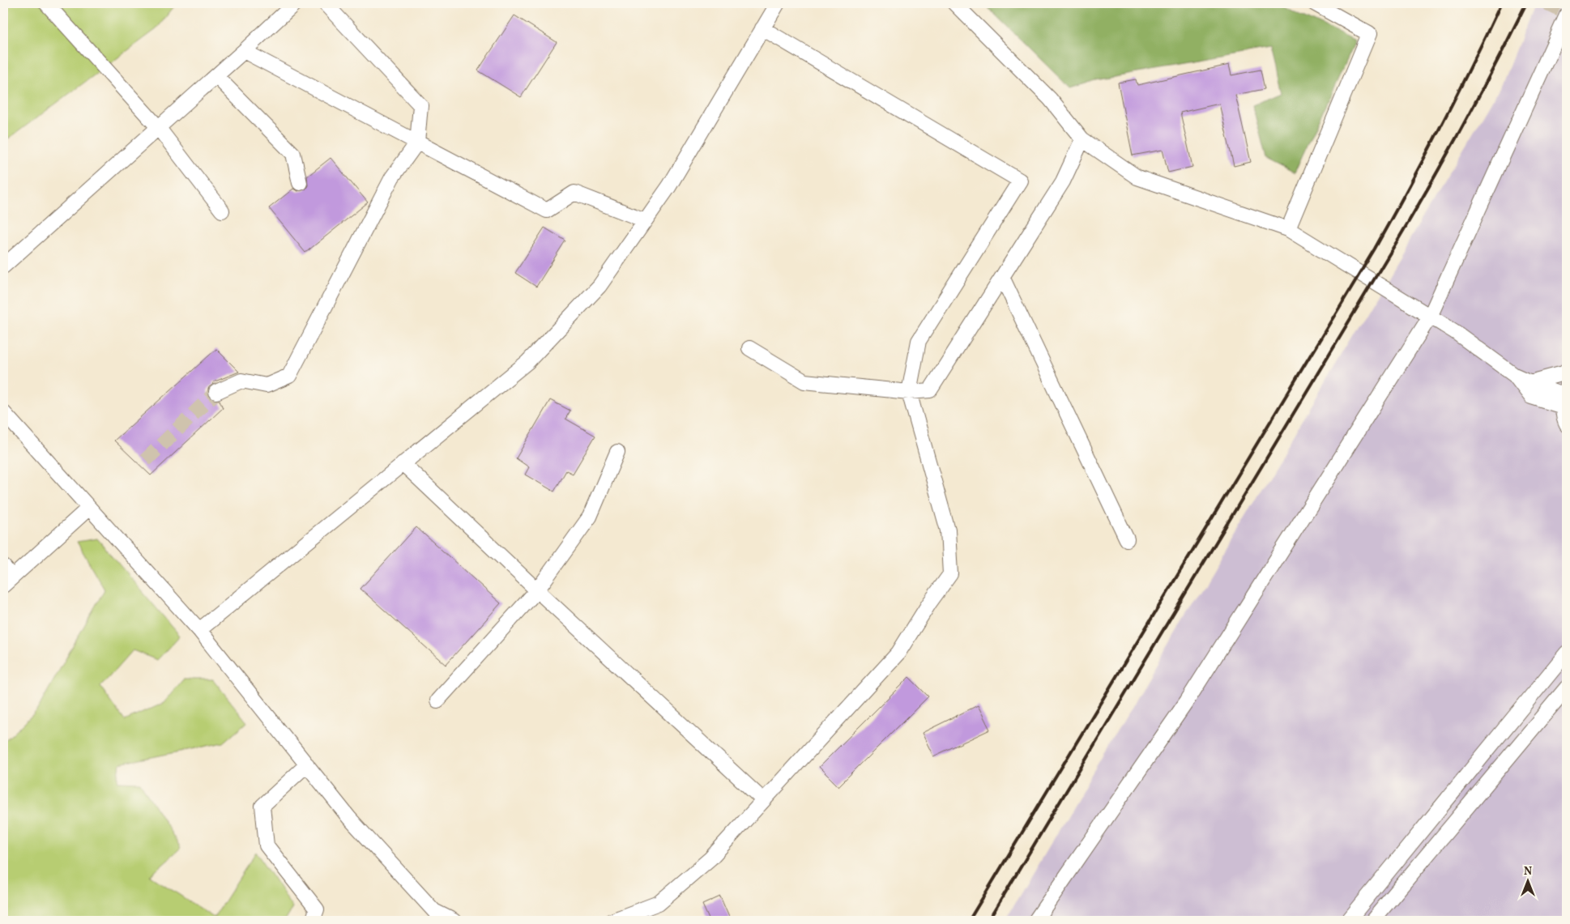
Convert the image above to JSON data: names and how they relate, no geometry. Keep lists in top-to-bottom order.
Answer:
{
  "north": "top"
}
